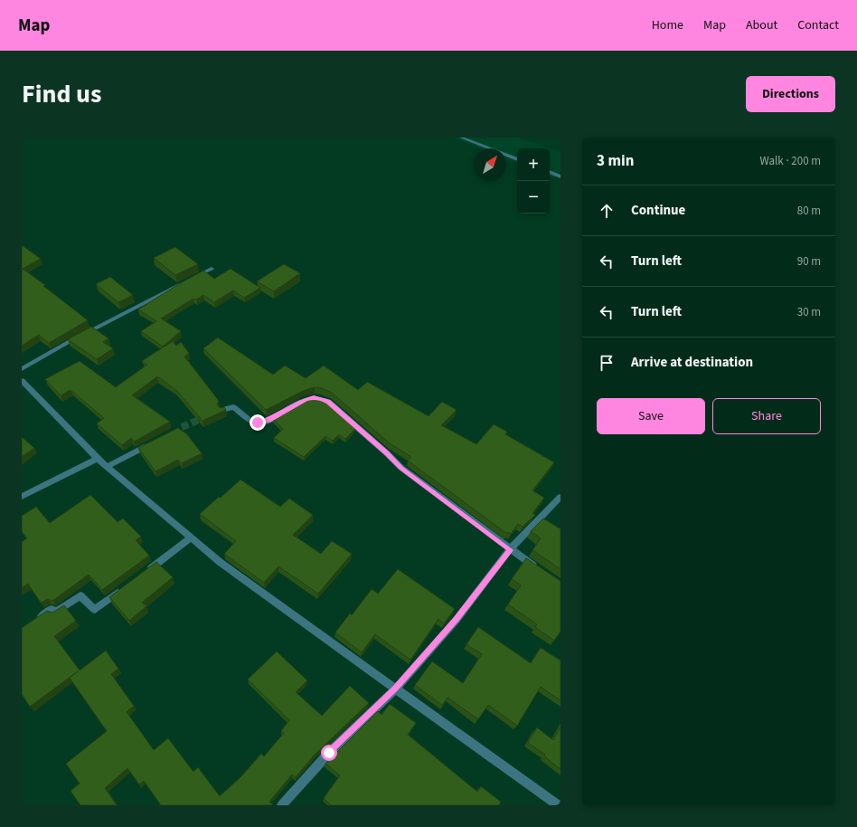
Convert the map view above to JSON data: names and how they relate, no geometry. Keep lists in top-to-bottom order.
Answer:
{
  "north": "top right",
  "page": {
    "header": "Map",
    "nav": [
      "Home",
      "Map",
      "About",
      "Contact"
    ],
    "title": "Find us",
    "buttons": [
      "Directions",
      ["Save", "Share"]
    ],
    "heading": ["3 min", "Walk · 200 m"],
    "map_buttons": ["+", "−"],
    "list": [
      ["Continue", "80 m"],
      ["Turn left", "90 m"],
      ["Turn left", "30 m"],
      "Arrive at destination"
    ]
  }
}
